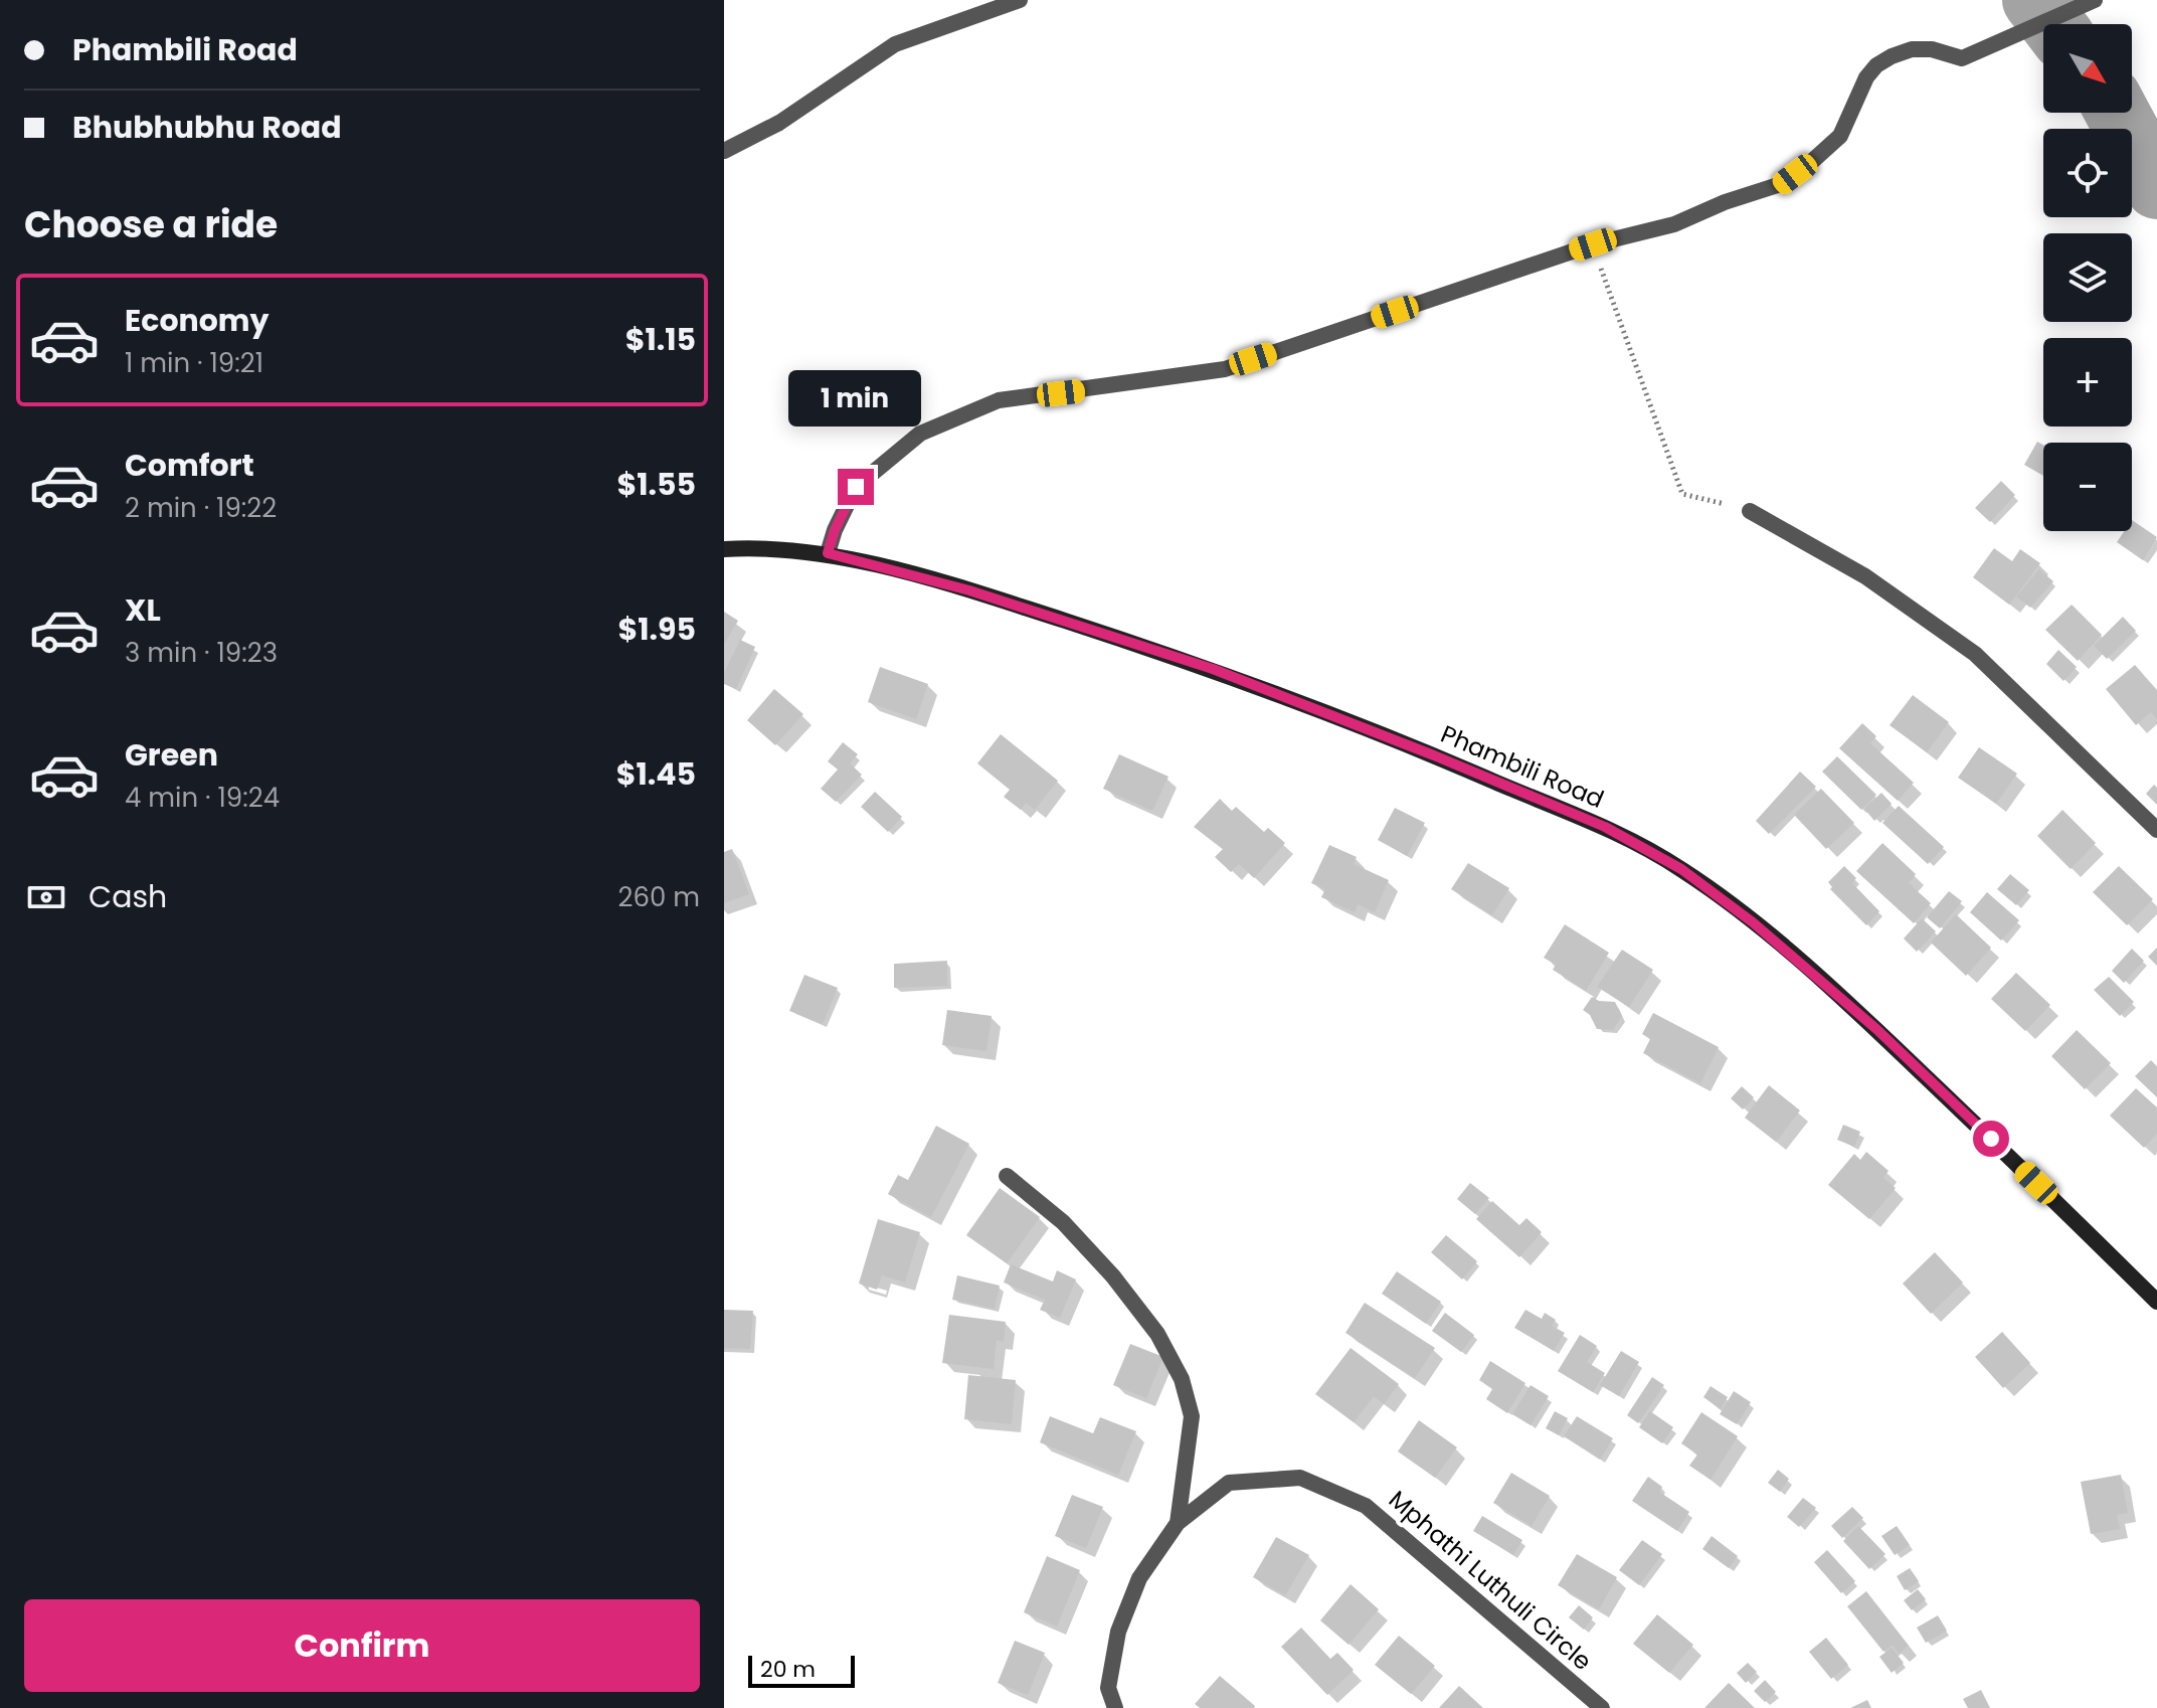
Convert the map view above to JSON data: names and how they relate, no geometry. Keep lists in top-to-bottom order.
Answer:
{
  "streets": {
    "street": ["Phambili Road", "Mphathi Luthuli Circle"]
  },
  "scale_bar": "20 m",
  "north": "bottom right",
  "page": {
    "banner": ["Phambili Road", "Bhubhubhu Road"],
    "map_buttons": ["+", "−"],
    "heading": "Choose a ride",
    "list": [
      {
        "name": "Economy",
        "note": "1 min · 19:21",
        "value": "$1.15"
      },
      {
        "name": "Comfort",
        "note": "2 min · 19:22",
        "value": "$1.55"
      },
      {
        "name": "XL",
        "note": "3 min · 19:23",
        "value": "$1.95"
      },
      {
        "name": "Green",
        "note": "4 min · 19:24",
        "value": "$1.45"
      }
    ],
    "bubble": "1 min",
    "pay": ["Cash", "260 m"],
    "buttons": "Confirm",
    "scale": "20 m"
  }
}
